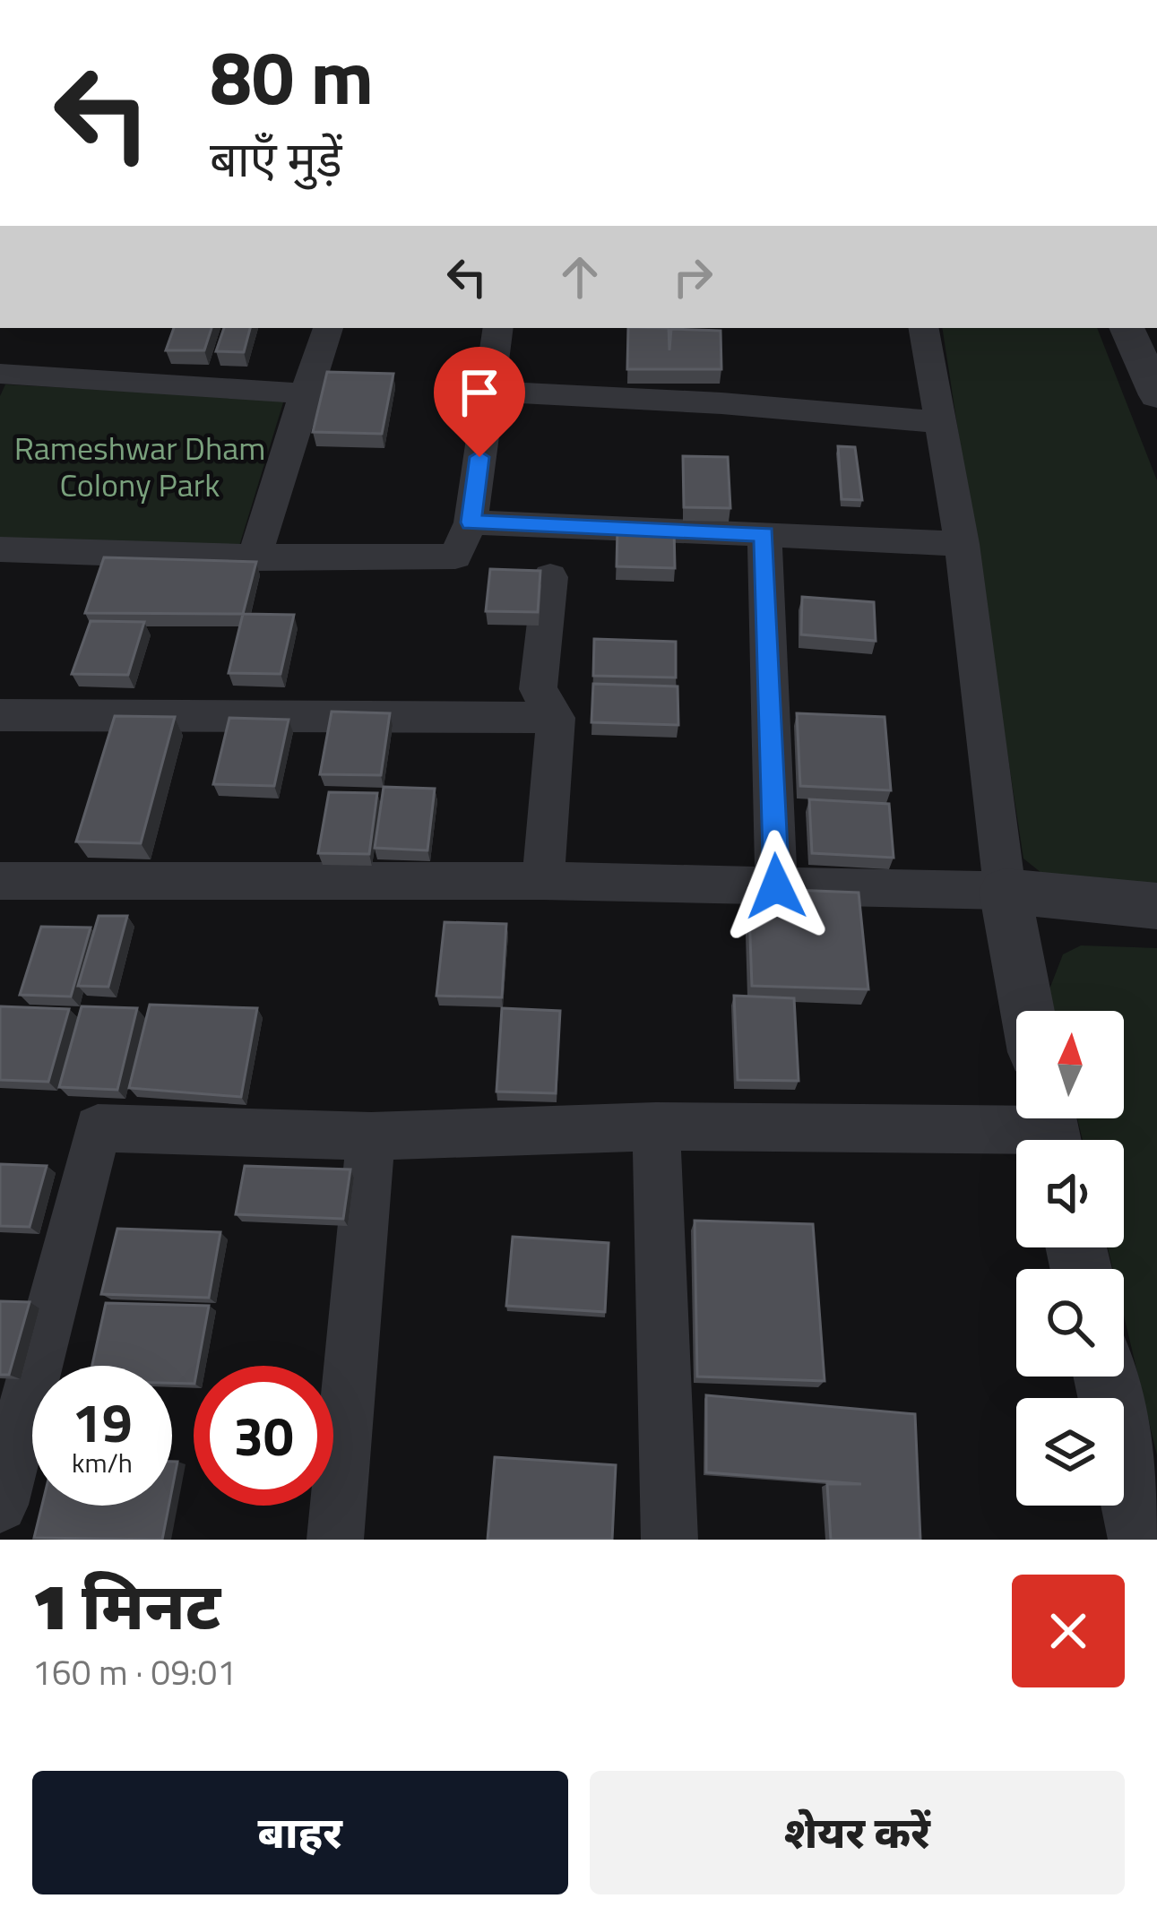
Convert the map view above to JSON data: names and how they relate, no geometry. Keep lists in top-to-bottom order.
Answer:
{
  "parks": ["Rameshwar Dham Colony Park"],
  "north": "top",
  "page": {
    "turn": ["80 m", "बाएँ मुड़ें"],
    "speed": "19 km/h",
    "limit": "30",
    "heading": ["1 मिनट", "160 m · 09:01"],
    "buttons": ["बाहर", "शेयर करें"]
  }
}
